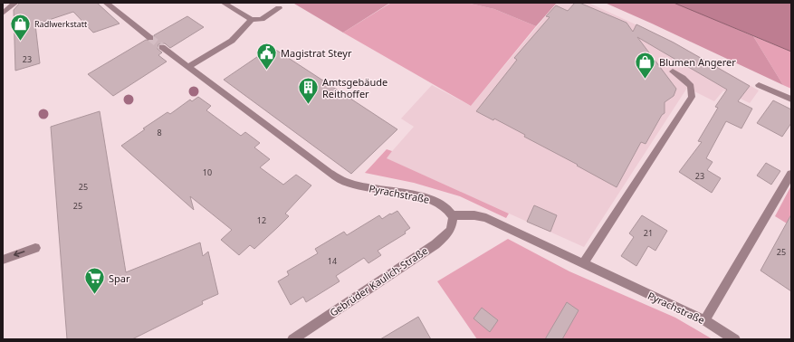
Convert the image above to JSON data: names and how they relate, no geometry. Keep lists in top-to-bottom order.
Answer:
{
  "streets": {
    "street": ["Pyrachstraße", "Gebrüder Kaulich-Straße"]
  },
  "crossings": [
    ["Pyrachstraße", "Gebrüder Kaulich-Straße"]
  ],
  "places": {
    "shop": ["Radlwerkstatt", "Blumen Angerer"],
    "public building": ["Magistrat Steyr"],
    "building": ["Amtsgebäude Reithoffer"],
    "supermarket": ["Spar"]
  },
  "house_numbers": [
    "23",
    "8",
    "10",
    "23",
    "25",
    "25",
    "12",
    "21",
    "25",
    "14"
  ]
}
